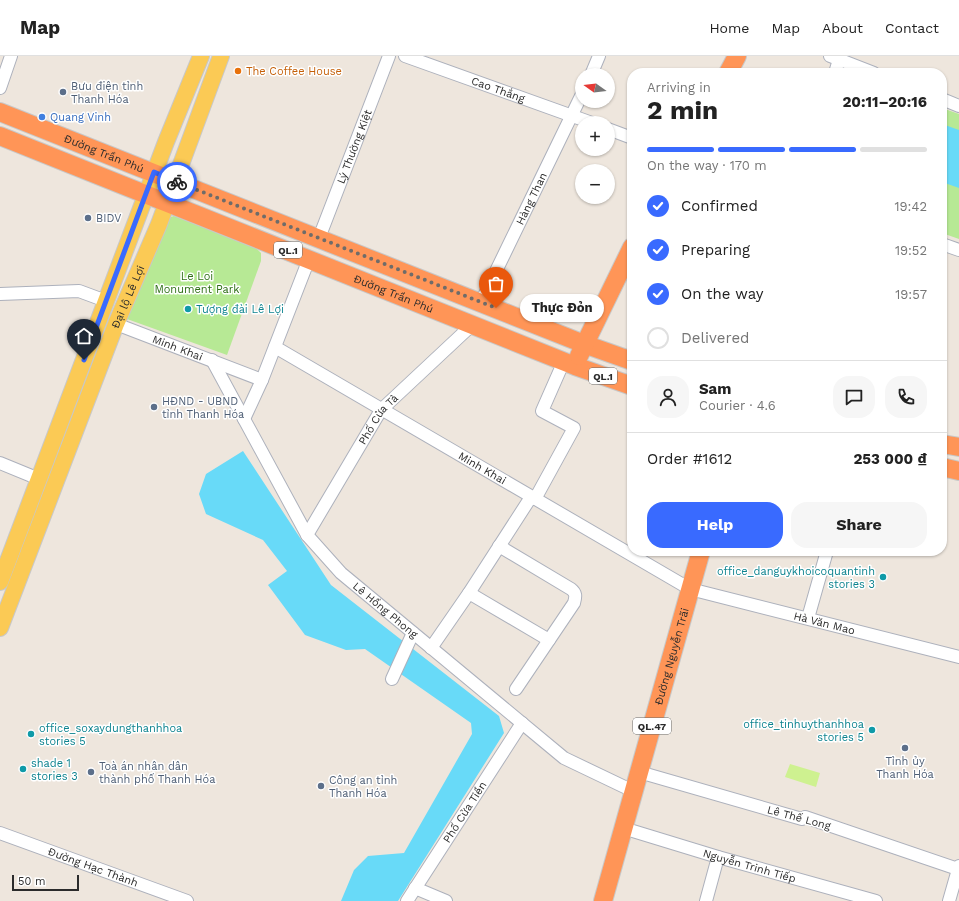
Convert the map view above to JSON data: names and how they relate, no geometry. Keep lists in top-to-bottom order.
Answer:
{
  "streets": {
    "highway": [
      "Đường Trần Phú",
      "QL.1",
      "Đường Nguyễn Trãi",
      "QL.47"
    ],
    "main road": ["Đại lộ Lê Lợi"],
    "street": [
      "Cao Thắng",
      "Lý Thường Kiệt",
      "Hàng Than",
      "Minh Khai",
      "Phố Cửa Tả",
      "Lê Hồng Phong",
      "Hà Văn Mao",
      "Phố Cửa Tiền",
      "Lê Thế Long",
      "Nguyễn Trinh Tiếp",
      "Đường Hạc Thành"
    ]
  },
  "crossings": [
    ["Cao Thắng", "Hàng Than"],
    ["Lý Thường Kiệt", "Đường Trần Phú"],
    ["Đường Trần Phú", "Hàng Than"],
    ["Đường Trần Phú", "Đại lộ Lê Lợi"],
    ["Đường Trần Phú", "Phố Cửa Tả"],
    ["Đại lộ Lê Lợi", "Minh Khai"],
    ["Minh Khai", "Phố Cửa Tả"],
    ["Minh Khai", "Lê Hồng Phong"],
    ["Minh Khai", "Hà Văn Mao"],
    ["Minh Khai", "Đường Nguyễn Trãi"],
    ["Phố Cửa Tả", "Lê Hồng Phong"],
    ["Lê Hồng Phong", "Đường Nguyễn Trãi"],
    ["Lê Hồng Phong", "Phố Cửa Tiền"],
    ["Hà Văn Mao", "Đường Nguyễn Trãi"],
    ["Đường Nguyễn Trãi", "Lê Thế Long"],
    ["Đường Nguyễn Trãi", "Nguyễn Trinh Tiếp"]
  ],
  "parks": ["Le Loi Monument Park"],
  "places": [
    "The Coffee House",
    "Bưu điện tỉnh Thanh Hóa",
    "Quang Vinh",
    "BIDV",
    "Thực Đỏn",
    "Tượng đài Lê Lợi",
    "HĐND - UBND tỉnh Thanh Hóa",
    "office_danguykhoicoquantinh stories 3",
    "office_tinhuythanhhoa stories 5",
    "office_soxaydungthanhhoa stories 5",
    "Tỉnh ủy Thanh Hóa",
    "shade 1 stories 3",
    "Toà án nhân dân thành phố Thanh Hóa",
    "Công an tỉnh Thanh Hóa"
  ],
  "scale_bar": "50 m",
  "north": "left",
  "page": {
    "header": "Map",
    "nav": [
      "Home",
      "Map",
      "About",
      "Contact"
    ],
    "map_buttons": ["+", "−"],
    "heading": ["2 min", "Arriving in", "20:11–20:16"],
    "panel": [
      "Sam",
      "Courier · 4.6",
      "Order #1612",
      "253 000 ₫"
    ],
    "bar": "On the way · 170 m",
    "list": [
      ["Confirmed", "19:42"],
      ["Preparing", "19:52"],
      ["On the way", "19:57"],
      "Delivered"
    ],
    "bubble": "Thực Đỏn",
    "buttons": ["Help", "Share"],
    "scale": "50 m"
  }
}
